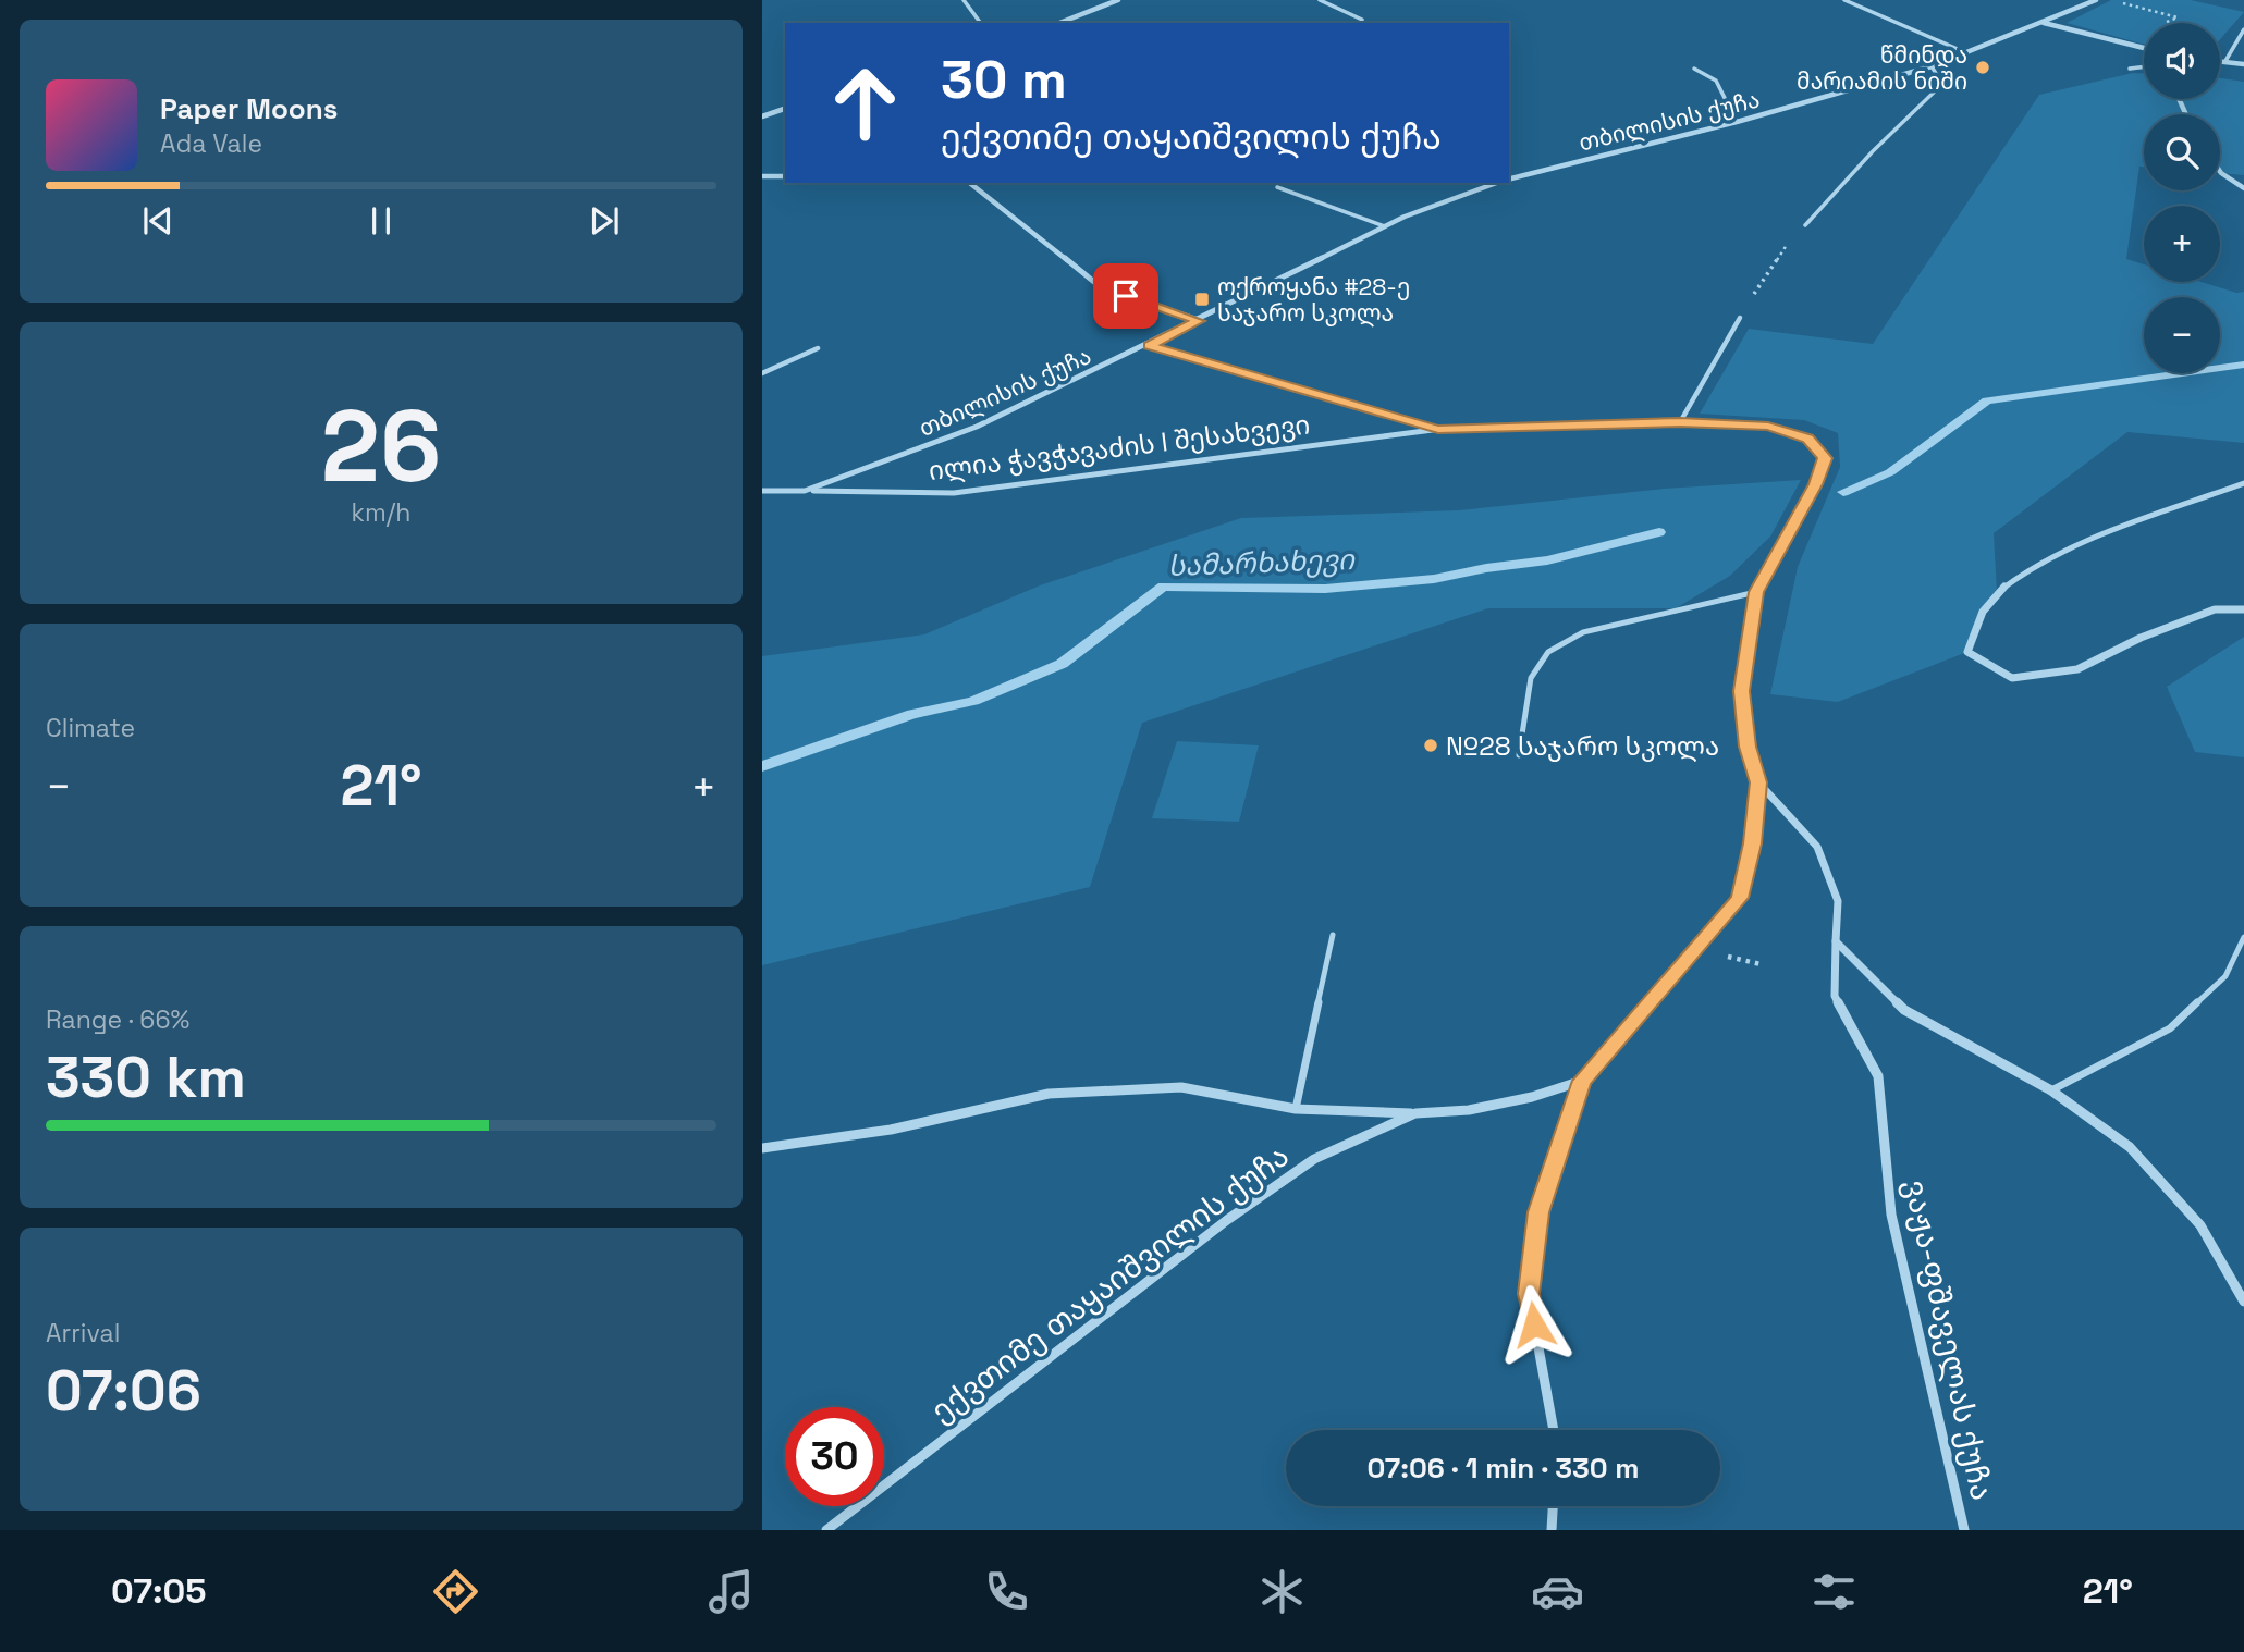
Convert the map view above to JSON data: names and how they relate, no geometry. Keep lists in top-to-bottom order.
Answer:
{
  "streets": {
    "street": [
      "თბილისის ქუჩა",
      "ილია ჭავჭავაძის I შესახვევი",
      "ექვთიმე თაყაიშვილის ქუჩა",
      "ვაჟა-ფშაველას ქუჩა"
    ]
  },
  "crossings": [
    ["თბილისის ქუჩა", "ილია ჭავჭავაძის I შესახვევი"]
  ],
  "water": ["სამარხახევი"],
  "places": {
    "other": ["წმინდა მარიამის ნიში", "№28 საჯარო სკოლა"],
    "transit": ["ოქროყანა #28-ე საჯარო სკოლა"]
  },
  "page": {
    "map_buttons": ["+", "−"],
    "turn": ["30 m", "ექვთიმე თაყაიშვილის ქუჩა"],
    "song": ["Paper Moons", "Ada Vale"],
    "tile": [
      ["26", "km/h"],
      "Climate",
      ["Range · 66%", "330 km"],
      ["Arrival", "07:06"]
    ],
    "heat": ["−", "21°", "+"],
    "limit": "30",
    "trip": "07:06 · 1 min · 330 m",
    "tabs": ["07:05", "21°"]
  }
}
